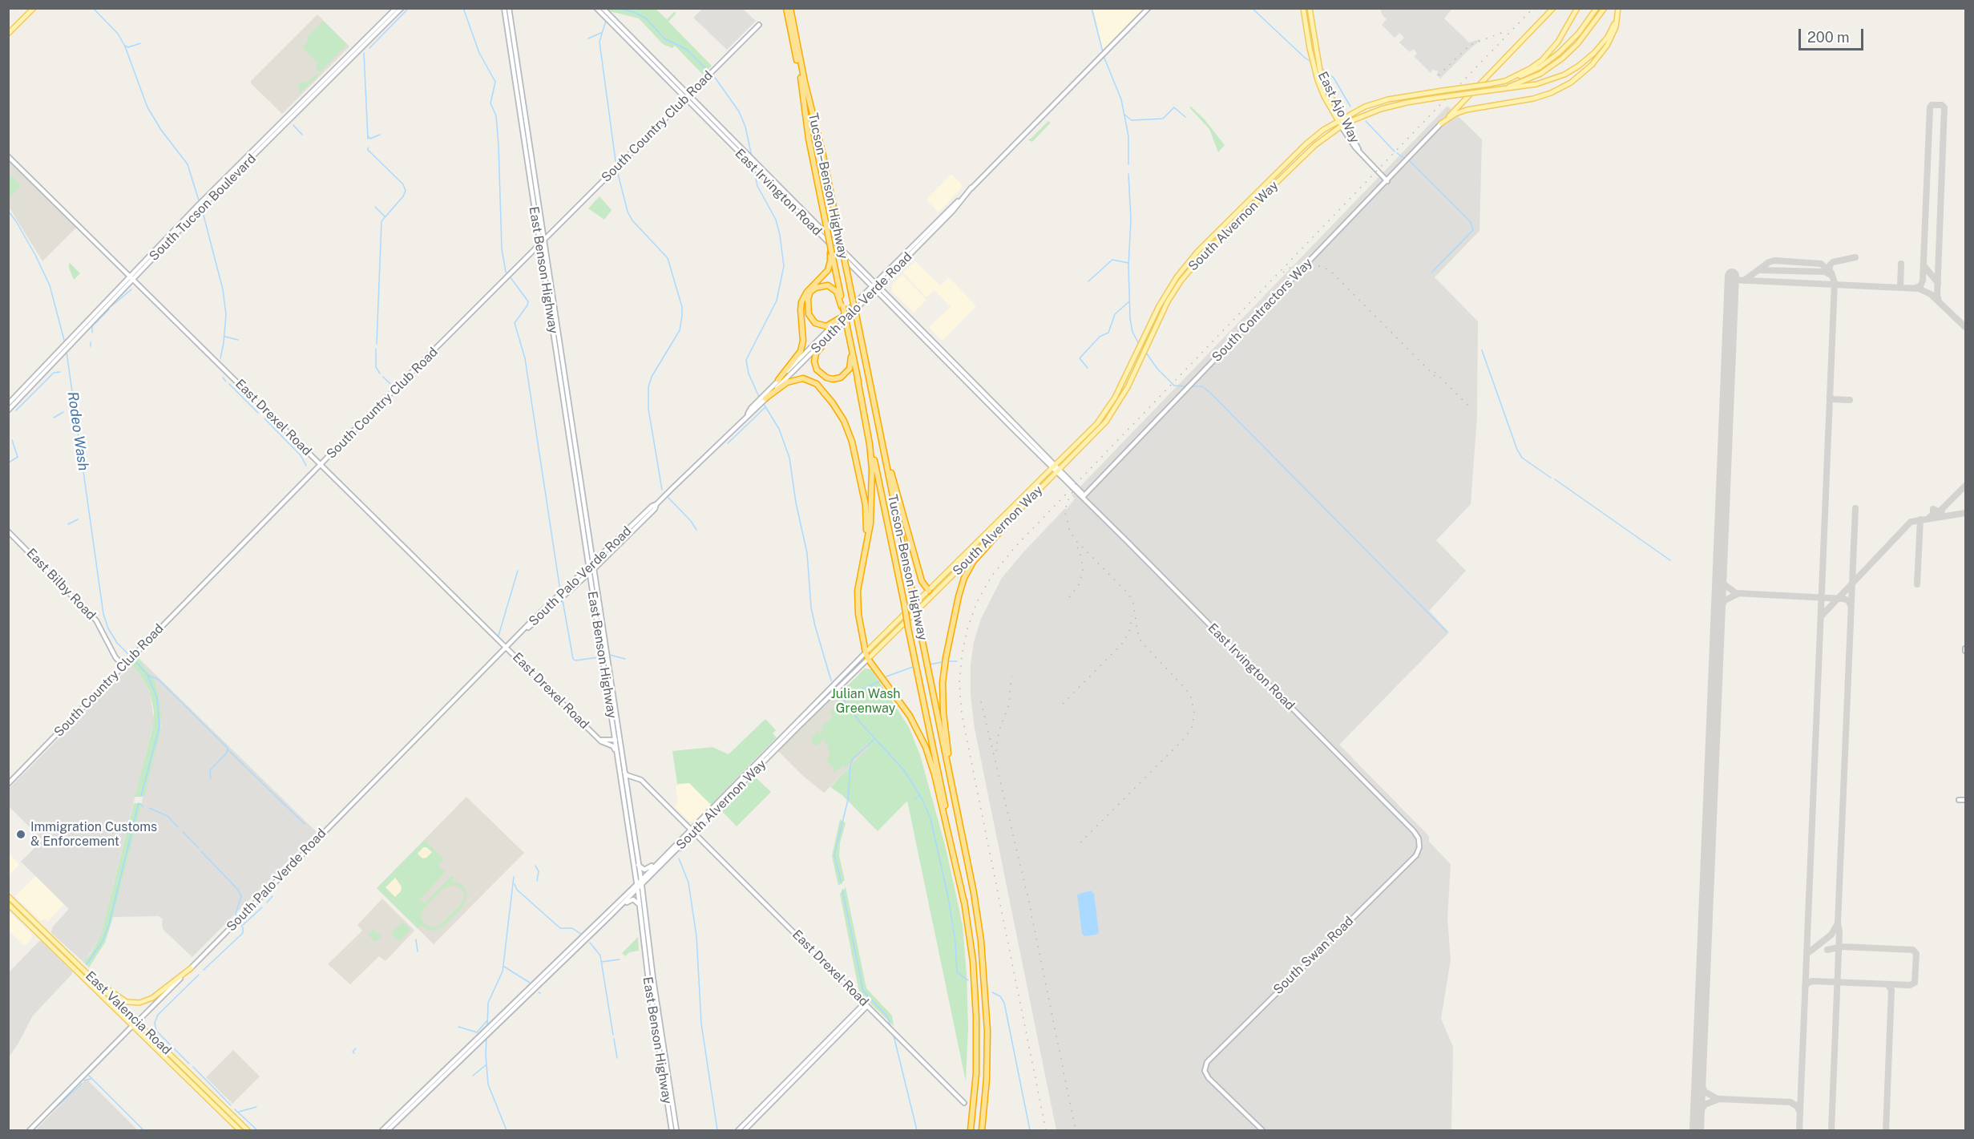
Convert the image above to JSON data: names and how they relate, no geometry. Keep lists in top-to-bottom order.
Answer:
{
  "streets": {
    "highway": ["Tucson–Benson Highway"],
    "main road": [
      "East Ajo Way",
      "South Country Club Road",
      "East Irvington Road",
      "South Tucson Boulevard",
      "South Alvernon Way",
      "East Benson Highway",
      "South Palo Verde Road",
      "South Contractors Way",
      "East Drexel Road",
      "East Bilby Road",
      "South Swan Road",
      "East Valencia Road"
    ]
  },
  "crossings": [
    ["East Ajo Way", "South Alvernon Way"],
    ["East Ajo Way", "South Contractors Way"],
    ["South Country Club Road", "East Irvington Road"],
    ["South Country Club Road", "East Benson Highway"],
    ["South Country Club Road", "East Drexel Road"],
    ["South Country Club Road", "East Bilby Road"],
    ["East Irvington Road", "South Alvernon Way"],
    ["East Irvington Road", "South Palo Verde Road"],
    ["East Irvington Road", "South Contractors Way"],
    ["East Irvington Road", "South Swan Road"],
    ["South Tucson Boulevard", "East Drexel Road"],
    ["South Alvernon Way", "East Benson Highway"],
    ["South Alvernon Way", "East Drexel Road"],
    ["East Benson Highway", "South Palo Verde Road"],
    ["East Benson Highway", "East Drexel Road"],
    ["South Palo Verde Road", "East Drexel Road"],
    ["South Palo Verde Road", "East Valencia Road"]
  ],
  "water": ["Rodeo Wash"],
  "parks": ["Julian Wash Greenway"],
  "places": ["Immigration Customs & Enforcement"],
  "scale_bar": "200 m"
}
